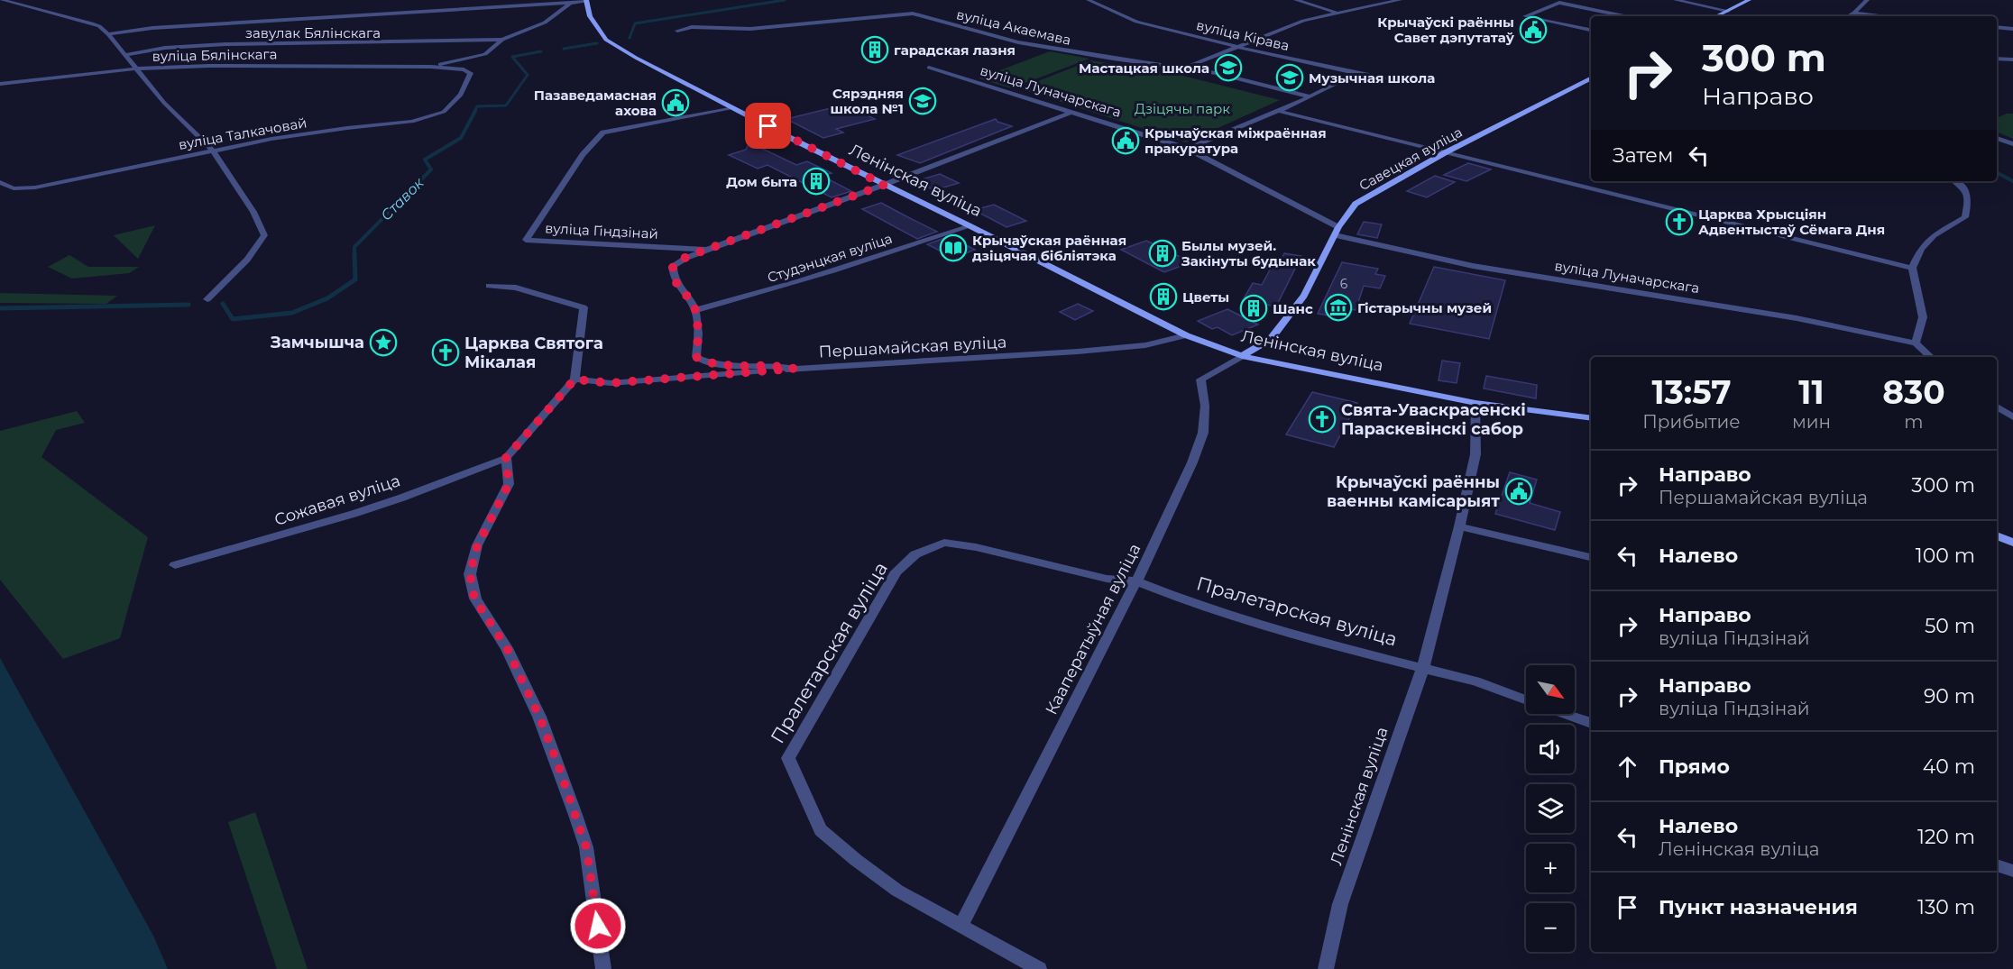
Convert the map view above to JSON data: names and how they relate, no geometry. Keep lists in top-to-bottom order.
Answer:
{
  "streets": {
    "main road": ["Савецкая вуліца", "Ленінская вуліца"],
    "street": [
      "вуліца Акаемава",
      "завулак Бялінскага",
      "вуліца Кірава",
      "вуліца Бялінскага",
      "вуліца Луначарскага",
      "вуліца Талкачовай",
      "вуліца Гіндзінай",
      "Студэнцкая вуліца",
      "Першамайская вуліца",
      "Сожавая вуліца",
      "Пралетарская вуліца",
      "Кааператыўная вуліца"
    ]
  },
  "crossings": [
    ["завулак Бялінскага", "вуліца Бялінскага"],
    ["вуліца Бялінскага", "вуліца Талкачовай"],
    ["вуліца Луначарскага", "Савецкая вуліца"],
    ["Савецкая вуліца", "Ленінская вуліца"],
    ["Савецкая вуліца", "Кааператыўная вуліца"],
    ["Ленінская вуліца", "вуліца Гіндзінай"],
    ["Ленінская вуліца", "Студэнцкая вуліца"],
    ["Ленінская вуліца", "Першамайская вуліца"],
    ["Ленінская вуліца", "Пралетарская вуліца"],
    ["Ленінская вуліца", "Кааператыўная вуліца"],
    ["Першамайская вуліца", "Сожавая вуліца"],
    ["Пралетарская вуліца", "Кааператыўная вуліца"]
  ],
  "water": ["Ставок"],
  "parks": ["Дзіцячы парк"],
  "places": {
    "public building": [
      "Крычаўскі раённы Савет дэпутатаў",
      "Пазаведамасная ахова",
      "Крычаўская міжраённая пракуратура",
      "Крычаўскі раённы ваенны камісарыят"
    ],
    "building": [
      "гарадская лазня",
      "Дом быта",
      "Былы музей. Закінуты будынак",
      "Цветы",
      "Шанс"
    ],
    "school or university": ["Мастацкая школа", "Музычная школа", "Сярэдняя школа №1"],
    "church": ["Царква Хрысціян Адвентыстаў Сёмага Дня", "Царква Святога Мікалая", "Свята-Уваскрасенскі Параскевінскі сабор"],
    "library": ["Крычаўская раённая дзіцячая бібліятэка"],
    "museum": ["Гістарычны музей"],
    "place": ["Замчышча"]
  },
  "house_numbers": ["6"],
  "north": "bottom right",
  "page": {
    "turn": ["300 m", "Направо"],
    "then": "Затем",
    "eta": [
      "13:57",
      "Прибытие",
      "11",
      "мин",
      "830",
      "m"
    ],
    "list": [
      {
        "name": "Направо",
        "note": "Першамайская вуліца",
        "value": "300 m"
      },
      {
        "name": "Налево",
        "value": "100 m"
      },
      {
        "name": "Направо",
        "note": "вуліца Гіндзінай",
        "value": "50 m"
      },
      {
        "name": "Направо",
        "note": "вуліца Гіндзінай",
        "value": "90 m"
      },
      {
        "name": "Прямо",
        "value": "40 m"
      },
      {
        "name": "Налево",
        "note": "Ленінская вуліца",
        "value": "120 m"
      },
      {
        "name": "Пункт назначения",
        "value": "130 m"
      }
    ],
    "map_buttons": ["+", "−"]
  }
}
